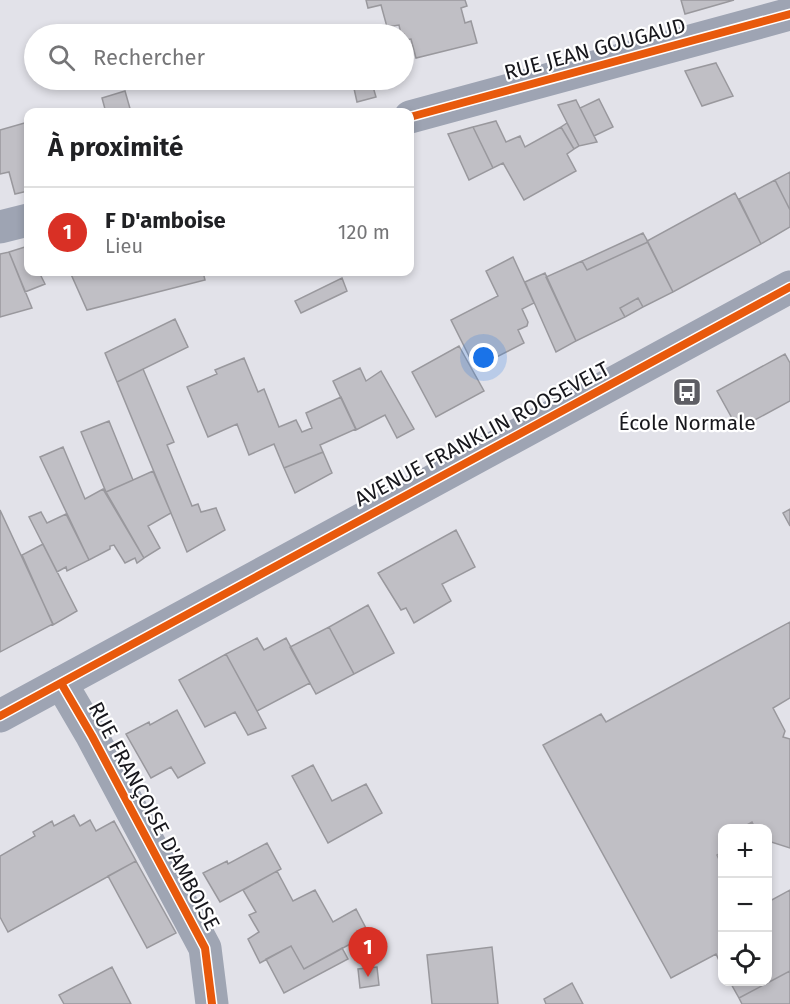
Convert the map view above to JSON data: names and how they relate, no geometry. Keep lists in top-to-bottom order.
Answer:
{
  "streets": {
    "main road": ["RUE JEAN GOUGAUD", "AVENUE FRANKLIN ROOSEVELT"],
    "street": ["RUE FRANÇOISE D'AMBOISE"]
  },
  "crossings": [
    ["AVENUE FRANKLIN ROOSEVELT", "RUE FRANÇOISE D'AMBOISE"]
  ],
  "places": {
    "bus stop": ["École Normale"]
  },
  "page": {
    "search": "Rechercher",
    "heading": "À proximité",
    "list": [
      {
        "mark": "1",
        "name": "F D'amboise",
        "note": "Lieu",
        "value": "120 m"
      }
    ],
    "map_buttons": ["+", "−"],
    "pins": "1"
  }
}
